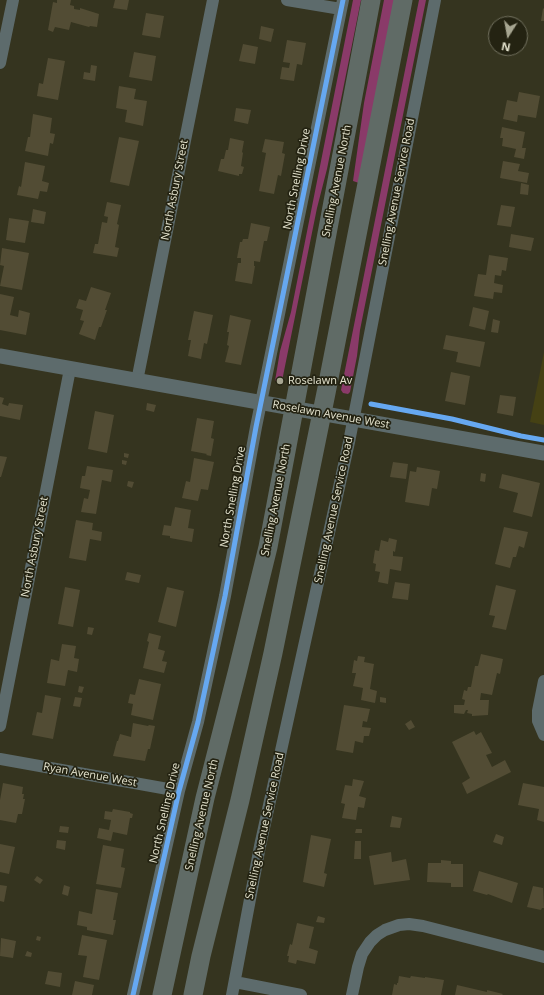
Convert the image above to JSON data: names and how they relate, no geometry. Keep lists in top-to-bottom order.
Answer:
{
  "streets": {
    "main road": ["Snelling Avenue North"],
    "street": [
      "North Snelling Drive",
      "North Asbury Street",
      "Snelling Avenue Service Road",
      "Roselawn Avenue West",
      "Ryan Avenue West"
    ]
  },
  "crossings": [
    ["North Snelling Drive", "Roselawn Avenue West"],
    ["North Snelling Drive", "Ryan Avenue West"],
    ["Snelling Avenue North", "Roselawn Avenue West"],
    ["North Asbury Street", "Roselawn Avenue West"],
    ["Snelling Avenue Service Road", "Roselawn Avenue West"]
  ],
  "places": ["Roselawn Av"],
  "north": "bottom"
}
